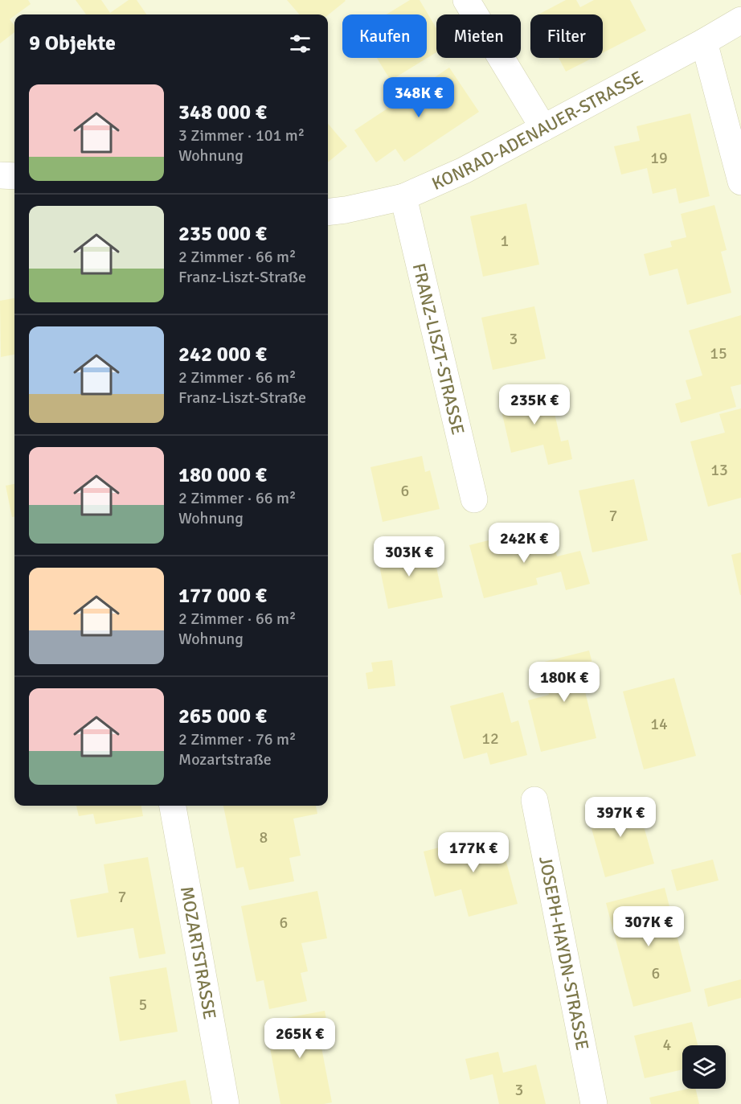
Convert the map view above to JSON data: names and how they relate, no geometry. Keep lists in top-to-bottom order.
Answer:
{
  "streets": {
    "street": [
      "KONRAD-ADENAUER-STRASSE",
      "FRANZ-LISZT-STRASSE",
      "JOSEPH-HAYDN-STRASSE",
      "MOZARTSTRASSE"
    ]
  },
  "crossings": [
    ["KONRAD-ADENAUER-STRASSE", "FRANZ-LISZT-STRASSE"]
  ],
  "house_numbers": [
    "19",
    "1",
    "3",
    "15",
    "13",
    "6",
    "7",
    "14",
    "12",
    "8",
    "7",
    "6",
    "6",
    "5",
    "4",
    "3"
  ],
  "page": {
    "chip": ["Kaufen", "Mieten", "Filter"],
    "heading": "9 Objekte",
    "list": [
      {
        "name": "348 000 €",
        "note": "3 Zimmer · 101 m² · Wohnung"
      },
      {
        "name": "235 000 €",
        "note": "2 Zimmer · 66 m² · Franz-Liszt-Straße"
      },
      {
        "name": "242 000 €",
        "note": "2 Zimmer · 66 m² · Franz-Liszt-Straße"
      },
      {
        "name": "180 000 €",
        "note": "2 Zimmer · 66 m² · Wohnung"
      },
      {
        "name": "177 000 €",
        "note": "2 Zimmer · 66 m² · Wohnung"
      },
      {
        "name": "265 000 €",
        "note": "2 Zimmer · 76 m² · Mozartstraße"
      }
    ],
    "price": [
      "348K €",
      "235K €",
      "242K €",
      "303K €",
      "180K €",
      "397K €",
      "177K €",
      "307K €",
      "265K €"
    ]
  }
}
